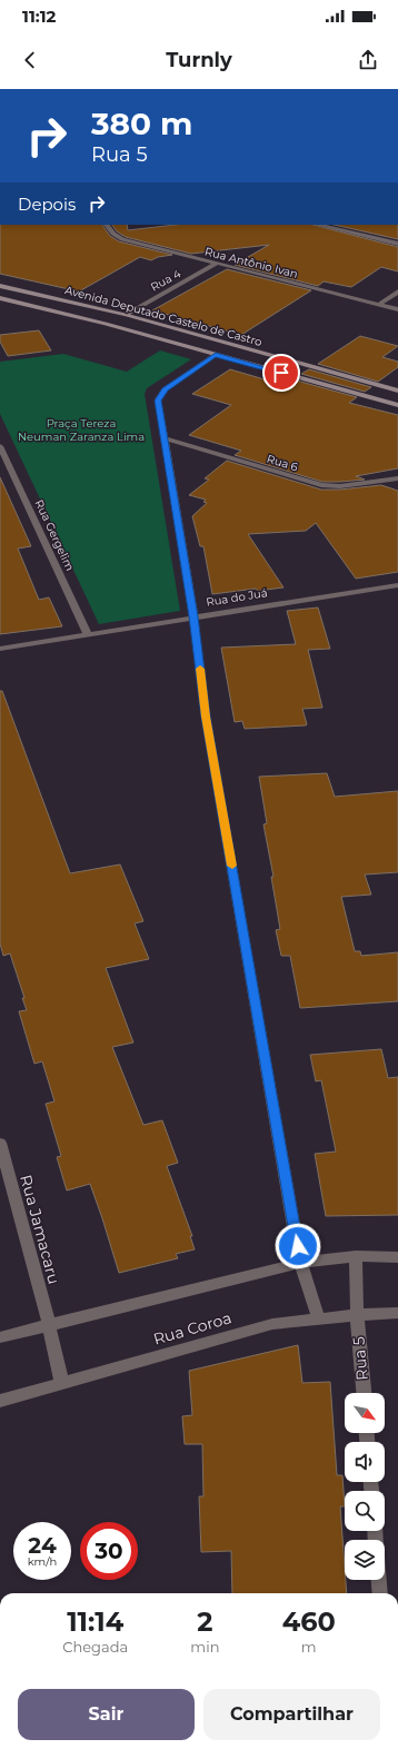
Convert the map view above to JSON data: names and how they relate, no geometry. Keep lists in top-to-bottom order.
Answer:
{
  "streets": {
    "main road": ["Avenida Deputado Castelo de Castro"],
    "street": [
      "Rua Antônio Ivan",
      "Rua 4",
      "Rua 6",
      "Rua Gergelim",
      "Rua do Juá",
      "Rua Jamacaru",
      "Rua Coroa",
      "Rua 5"
    ]
  },
  "crossings": [
    ["Rua Antônio Ivan", "Rua 4"],
    ["Rua 4", "Avenida Deputado Castelo de Castro"],
    ["Rua Gergelim", "Rua do Juá"],
    ["Rua Jamacaru", "Rua Coroa"],
    ["Rua Coroa", "Rua 5"]
  ],
  "parks": ["Praça Tereza Neuman Zaranza Lima"],
  "north": "bottom right",
  "page": {
    "status": "11:12",
    "header": "Turnly",
    "turn": ["380 m", "Rua 5"],
    "then": "Depois",
    "speed": "24 km/h",
    "limit": "30",
    "eta": [
      "11:14",
      "Chegada",
      "2",
      "min",
      "460",
      "m"
    ],
    "buttons": ["Sair", "Compartilhar"]
  }
}
